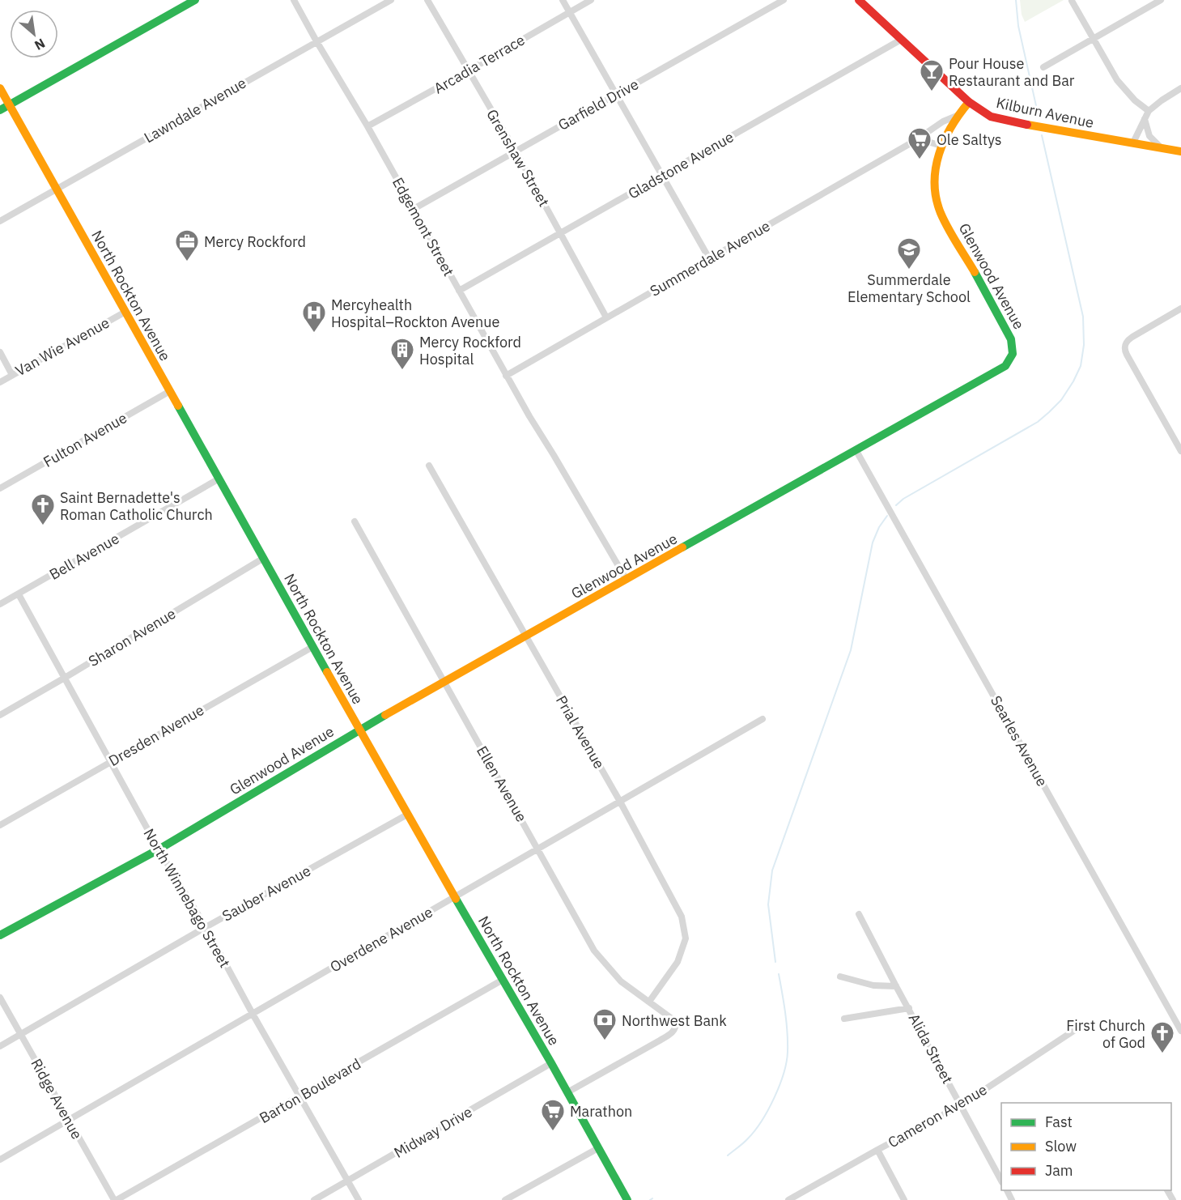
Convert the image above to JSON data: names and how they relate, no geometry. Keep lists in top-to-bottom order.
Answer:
{
  "streets": {
    "street": [
      "Arcadia Terrace",
      "Garfield Drive",
      "Lawndale Avenue",
      "Kilburn Avenue",
      "Grenshaw Street",
      "Gladstone Avenue",
      "Edgemont Street",
      "Summerdale Avenue",
      "Glenwood Avenue",
      "North Rockton Avenue",
      "Van Wie Avenue",
      "Fulton Avenue",
      "Bell Avenue",
      "Sharon Avenue",
      "Prial Avenue",
      "Dresden Avenue",
      "Searles Avenue",
      "Ellen Avenue",
      "Sauber Avenue",
      "North Winnebago Street",
      "Overdene Avenue",
      "Alida Street",
      "Barton Boulevard",
      "Ridge Avenue",
      "Cameron Avenue",
      "Midway Drive"
    ]
  },
  "crossings": [
    ["Arcadia Terrace", "Grenshaw Street"],
    ["Arcadia Terrace", "Edgemont Street"],
    ["Garfield Drive", "Grenshaw Street"],
    ["Garfield Drive", "Edgemont Street"],
    ["Lawndale Avenue", "Edgemont Street"],
    ["Lawndale Avenue", "North Rockton Avenue"],
    ["Kilburn Avenue", "Gladstone Avenue"],
    ["Kilburn Avenue", "Glenwood Avenue"],
    ["Grenshaw Street", "Gladstone Avenue"],
    ["Grenshaw Street", "Summerdale Avenue"],
    ["Gladstone Avenue", "Edgemont Street"],
    ["Edgemont Street", "Summerdale Avenue"],
    ["Edgemont Street", "Glenwood Avenue"],
    ["Summerdale Avenue", "Glenwood Avenue"],
    ["Glenwood Avenue", "North Rockton Avenue"],
    ["Glenwood Avenue", "Prial Avenue"],
    ["Glenwood Avenue", "Searles Avenue"],
    ["Glenwood Avenue", "Ellen Avenue"],
    ["Glenwood Avenue", "North Winnebago Street"],
    ["North Rockton Avenue", "Van Wie Avenue"],
    ["North Rockton Avenue", "Fulton Avenue"],
    ["North Rockton Avenue", "Bell Avenue"],
    ["North Rockton Avenue", "Sharon Avenue"],
    ["North Rockton Avenue", "Dresden Avenue"],
    ["North Rockton Avenue", "Ellen Avenue"],
    ["North Rockton Avenue", "Sauber Avenue"],
    ["North Rockton Avenue", "Overdene Avenue"],
    ["North Rockton Avenue", "Barton Boulevard"],
    ["North Rockton Avenue", "Midway Drive"],
    ["Bell Avenue", "North Winnebago Street"],
    ["Sharon Avenue", "North Winnebago Street"],
    ["Prial Avenue", "Ellen Avenue"],
    ["Prial Avenue", "Overdene Avenue"],
    ["Dresden Avenue", "North Winnebago Street"],
    ["Ellen Avenue", "Overdene Avenue"],
    ["Sauber Avenue", "North Winnebago Street"],
    ["Sauber Avenue", "Ridge Avenue"],
    ["North Winnebago Street", "Overdene Avenue"],
    ["North Winnebago Street", "Barton Boulevard"],
    ["North Winnebago Street", "Midway Drive"],
    ["Overdene Avenue", "Ridge Avenue"],
    ["Alida Street", "Cameron Avenue"],
    ["Barton Boulevard", "Ridge Avenue"]
  ],
  "places": {
    "bar": ["Pour House Restaurant and Bar"],
    "supermarket": ["Ole Saltys", "Marathon"],
    "office": ["Mercy Rockford"],
    "school or university": ["Summerdale Elementary School"],
    "hospital": ["Mercyhealth Hospital–Rockton Avenue"],
    "building": ["Mercy Rockford Hospital"],
    "church": ["Saint Bernadette's Roman Catholic Church", "First Church of God"],
    "bank": ["Northwest Bank"]
  },
  "legend": ["Fast", "Slow", "Jam"],
  "north": "bottom right"
}
